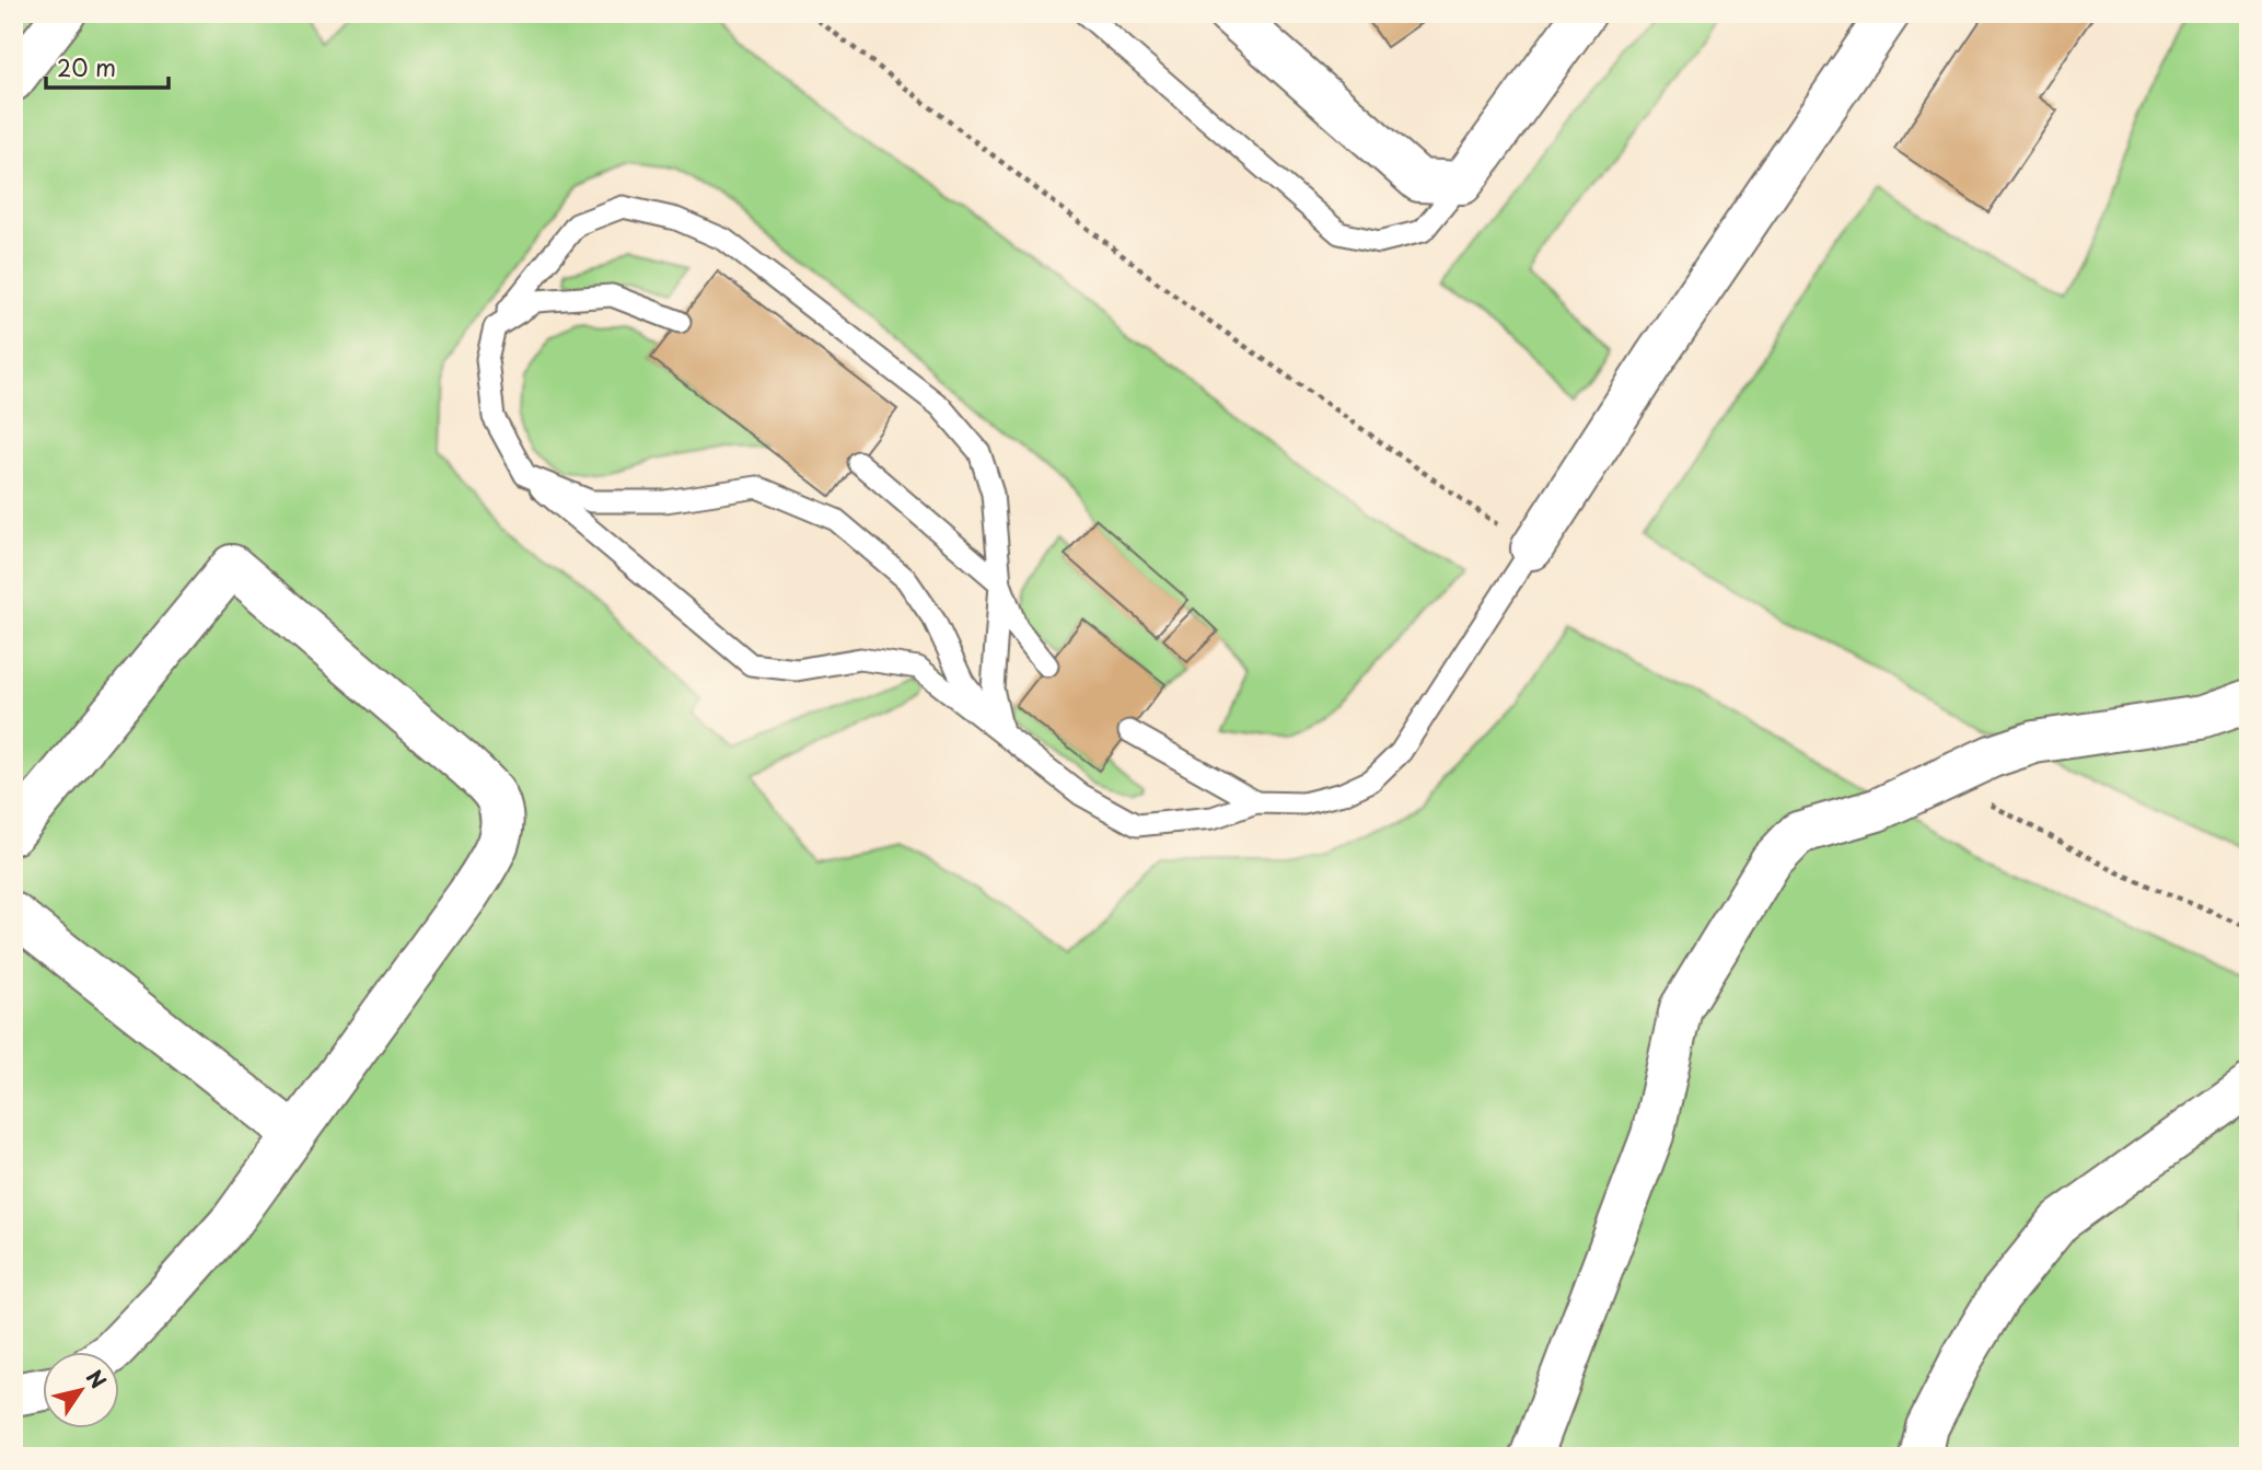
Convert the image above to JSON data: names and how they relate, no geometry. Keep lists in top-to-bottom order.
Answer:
{
  "scale_bar": "20 m",
  "north": "top right"
}
